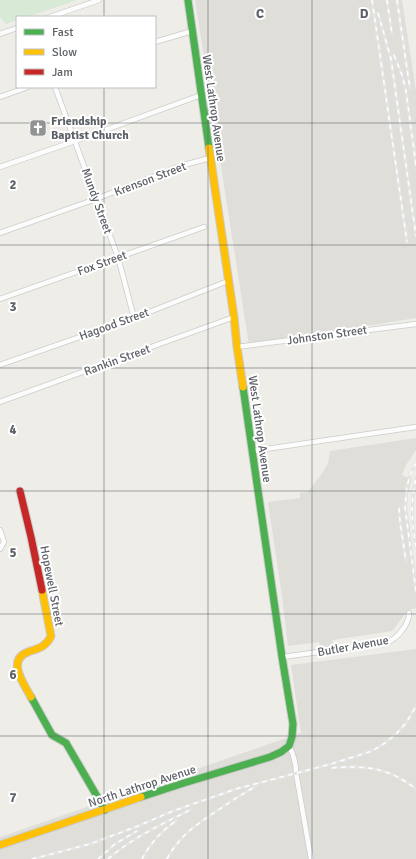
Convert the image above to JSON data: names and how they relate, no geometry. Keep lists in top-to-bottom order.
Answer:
{
  "streets": {
    "street": [
      "West Lathrop Avenue",
      "Krenson Street",
      "Mundy Street",
      "Fox Street",
      "Hagood Street",
      "Johnston Street",
      "Rankin Street",
      "Hopewell Street",
      "Butler Avenue",
      "North Lathrop Avenue"
    ]
  },
  "crossings": [
    ["West Lathrop Avenue", "Krenson Street"],
    ["West Lathrop Avenue", "Hagood Street"],
    ["West Lathrop Avenue", "Johnston Street"],
    ["West Lathrop Avenue", "Rankin Street"],
    ["West Lathrop Avenue", "Butler Avenue"],
    ["West Lathrop Avenue", "North Lathrop Avenue"],
    ["Krenson Street", "Mundy Street"],
    ["Mundy Street", "Fox Street"],
    ["Mundy Street", "Hagood Street"],
    ["Hopewell Street", "North Lathrop Avenue"]
  ],
  "places": {
    "church": ["Friendship Baptist Church"]
  },
  "legend": ["Fast", "Slow", "Jam"],
  "grid": {
    "columns": ["C", "D"],
    "rows": [
      "2",
      "3",
      "4",
      "5",
      "6",
      "7"
    ]
  }
}
